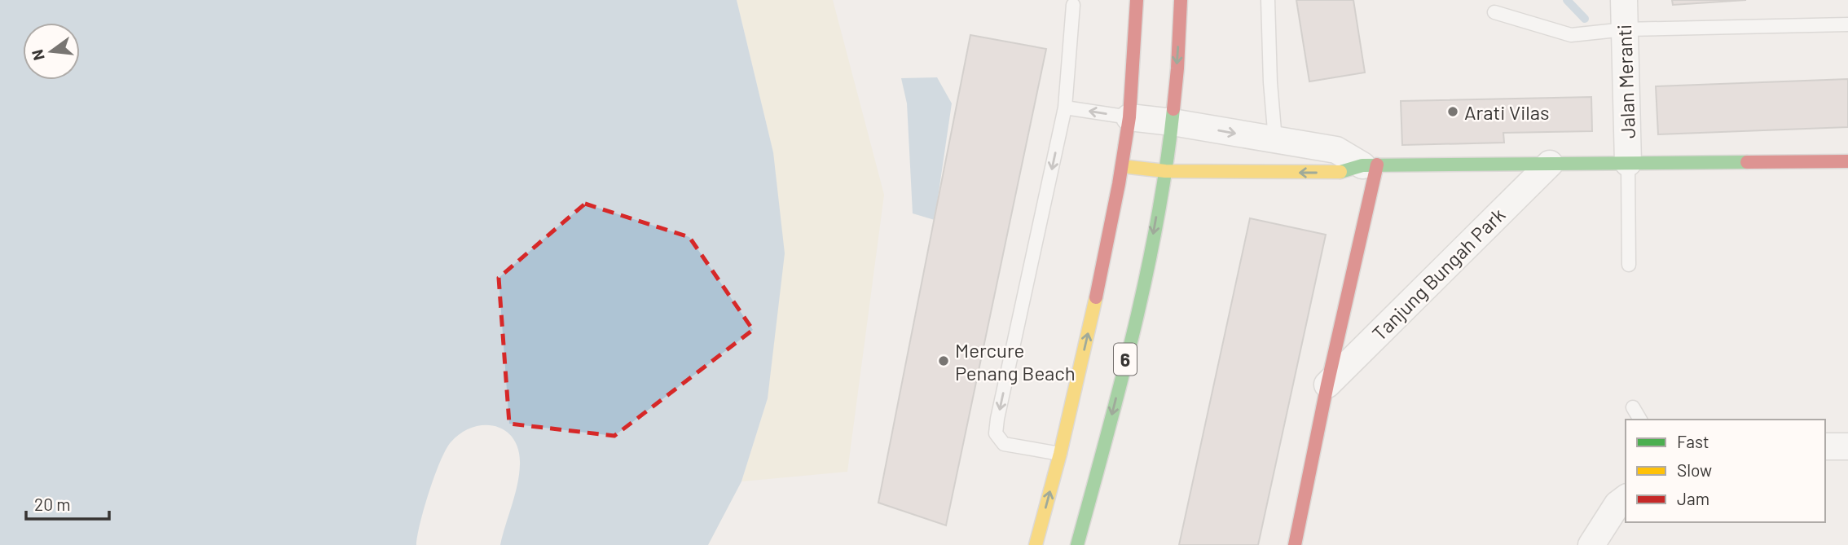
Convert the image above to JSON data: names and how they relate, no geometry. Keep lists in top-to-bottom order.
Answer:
{
  "streets": {
    "main road": ["Tanjung Bungah Park", "6"],
    "street": ["Jalan Meranti"]
  },
  "places": ["Arati Vilas", "Mercure Penang Beach"],
  "legend": ["Fast", "Slow", "Jam"],
  "scale_bar": "20 m",
  "north": "left"
}
